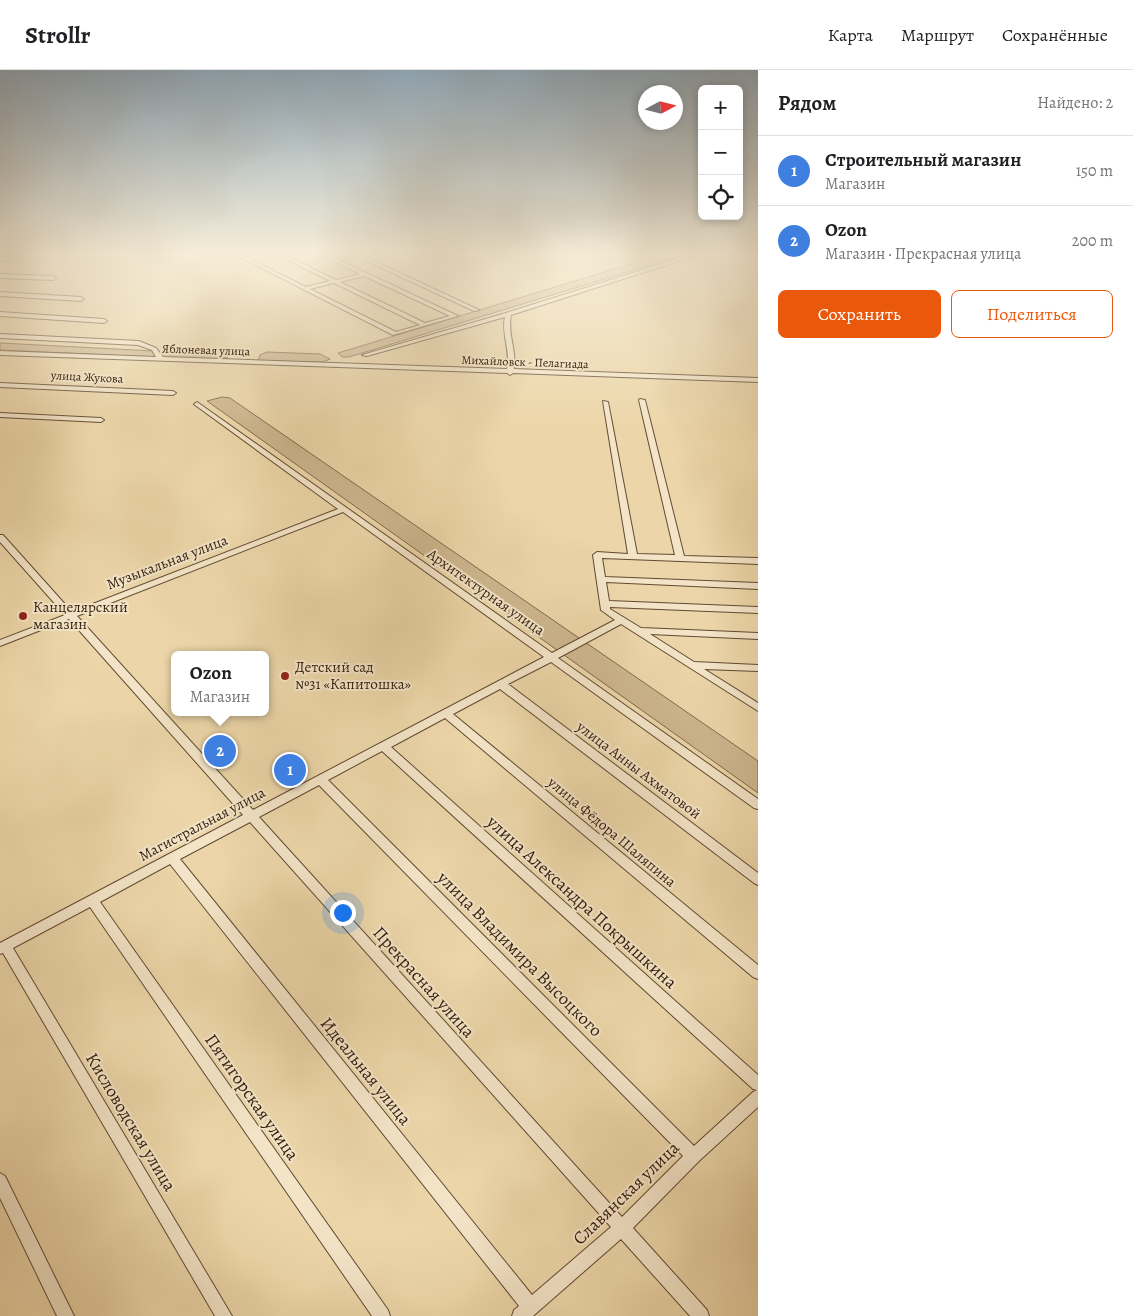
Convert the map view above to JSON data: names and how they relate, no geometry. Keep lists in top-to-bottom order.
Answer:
{
  "streets": {
    "street": [
      "Яблоневая улица",
      "Михайловск - Пелагиада",
      "улица Жукова",
      "Музыкальная улица",
      "Архитектурная улица",
      "улица Анны Ахматовой",
      "Магистральная улица",
      "улица Фёдора Шаляпина",
      "улица Александра Покрышкина",
      "улица Владимира Высоцкого",
      "Прекрасная улица",
      "Идеальная улица",
      "Пятигорская улица",
      "Кисловодская улица",
      "Славянская улица"
    ]
  },
  "crossings": [
    ["Яблоневая улица", "Михайловск - Пелагиада"],
    ["Музыкальная улица", "Архитектурная улица"],
    ["Музыкальная улица", "Прекрасная улица"],
    ["Архитектурная улица", "Магистральная улица"],
    ["улица Анны Ахматовой", "Магистральная улица"],
    ["Магистральная улица", "улица Фёдора Шаляпина"],
    ["Магистральная улица", "улица Александра Покрышкина"],
    ["Магистральная улица", "улица Владимира Высоцкого"],
    ["Магистральная улица", "Прекрасная улица"],
    ["Магистральная улица", "Идеальная улица"],
    ["Магистральная улица", "Пятигорская улица"],
    ["Магистральная улица", "Кисловодская улица"],
    ["улица Владимира Высоцкого", "Славянская улица"],
    ["Прекрасная улица", "Славянская улица"],
    ["Идеальная улица", "Славянская улица"]
  ],
  "places": ["Канцелярский магазин", "Детский сад №31 «Капитошка»"],
  "north": "right",
  "page": {
    "header": "Strollr",
    "nav": ["Карта", "Маршрут", "Сохранённые"],
    "heading": ["Рядом", "Найдено: 2"],
    "map_buttons": ["+", "−"],
    "list": [
      {
        "mark": "1",
        "name": "Строительный магазин",
        "note": "Магазин",
        "value": "150 m"
      },
      {
        "mark": "2",
        "name": "Ozon",
        "note": "Магазин · Прекрасная улица",
        "value": "200 m"
      }
    ],
    "buttons": ["Сохранить", "Поделиться"],
    "popup": ["Ozon", "Магазин"],
    "pins": ["2", "1"]
  }
}
